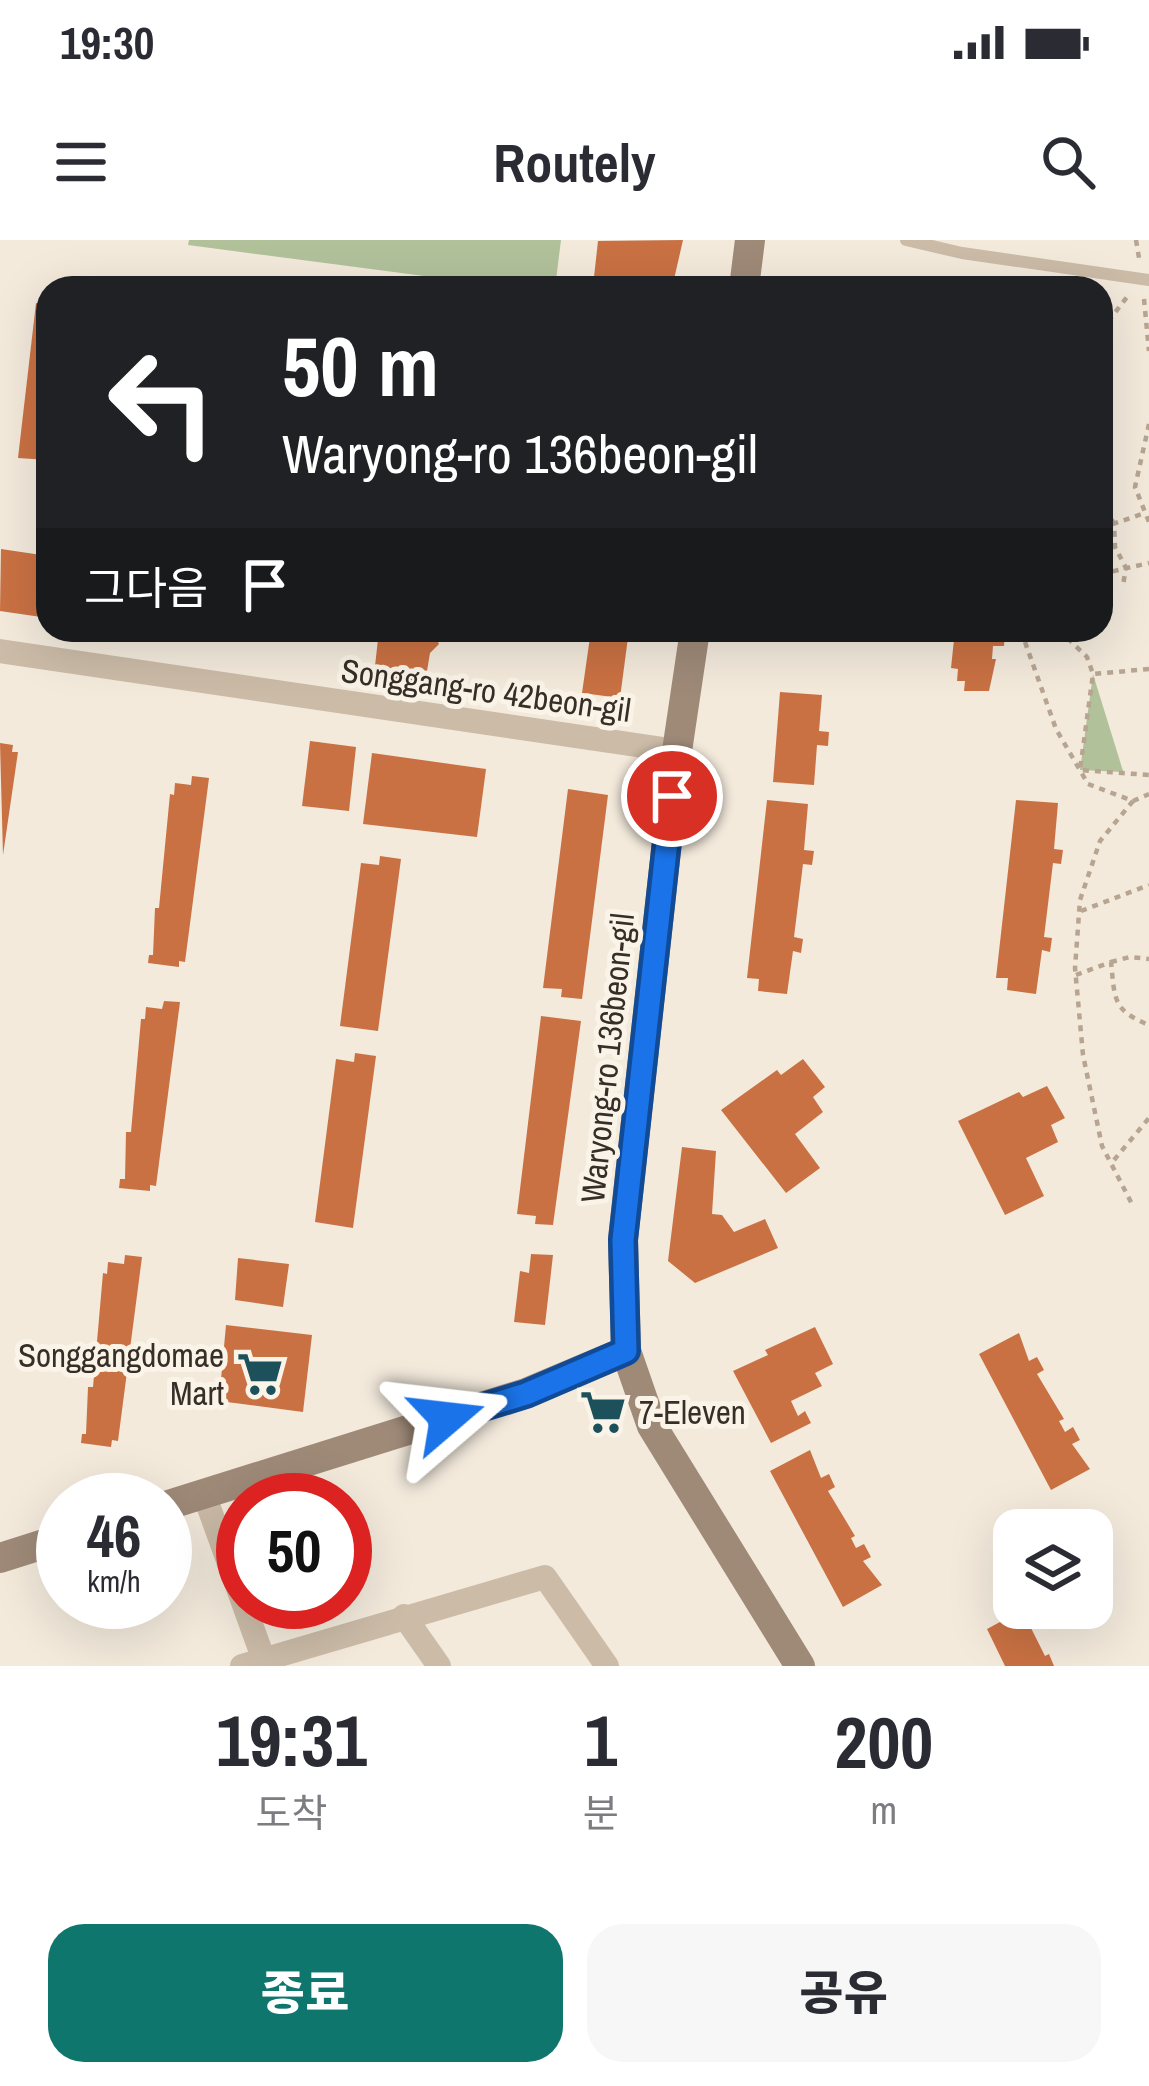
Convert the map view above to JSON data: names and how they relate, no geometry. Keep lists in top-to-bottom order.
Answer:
{
  "streets": {
    "main road": ["Waryong-ro 136beon-gil"],
    "street": ["Songgang-ro 42beon-gil"]
  },
  "crossings": [
    ["Songgang-ro 42beon-gil", "Waryong-ro 136beon-gil"]
  ],
  "places": {
    "supermarket": ["Songgangdomae Mart", "7-Eleven"]
  },
  "page": {
    "status": "19:30",
    "header": "Routely",
    "turn": ["50 m", "Waryong-ro 136beon-gil"],
    "then": "그다음",
    "speed": "46 km/h",
    "limit": "50",
    "eta": [
      "19:31",
      "도착",
      "1",
      "분",
      "200",
      "m"
    ],
    "buttons": ["종료", "공유"]
  }
}
